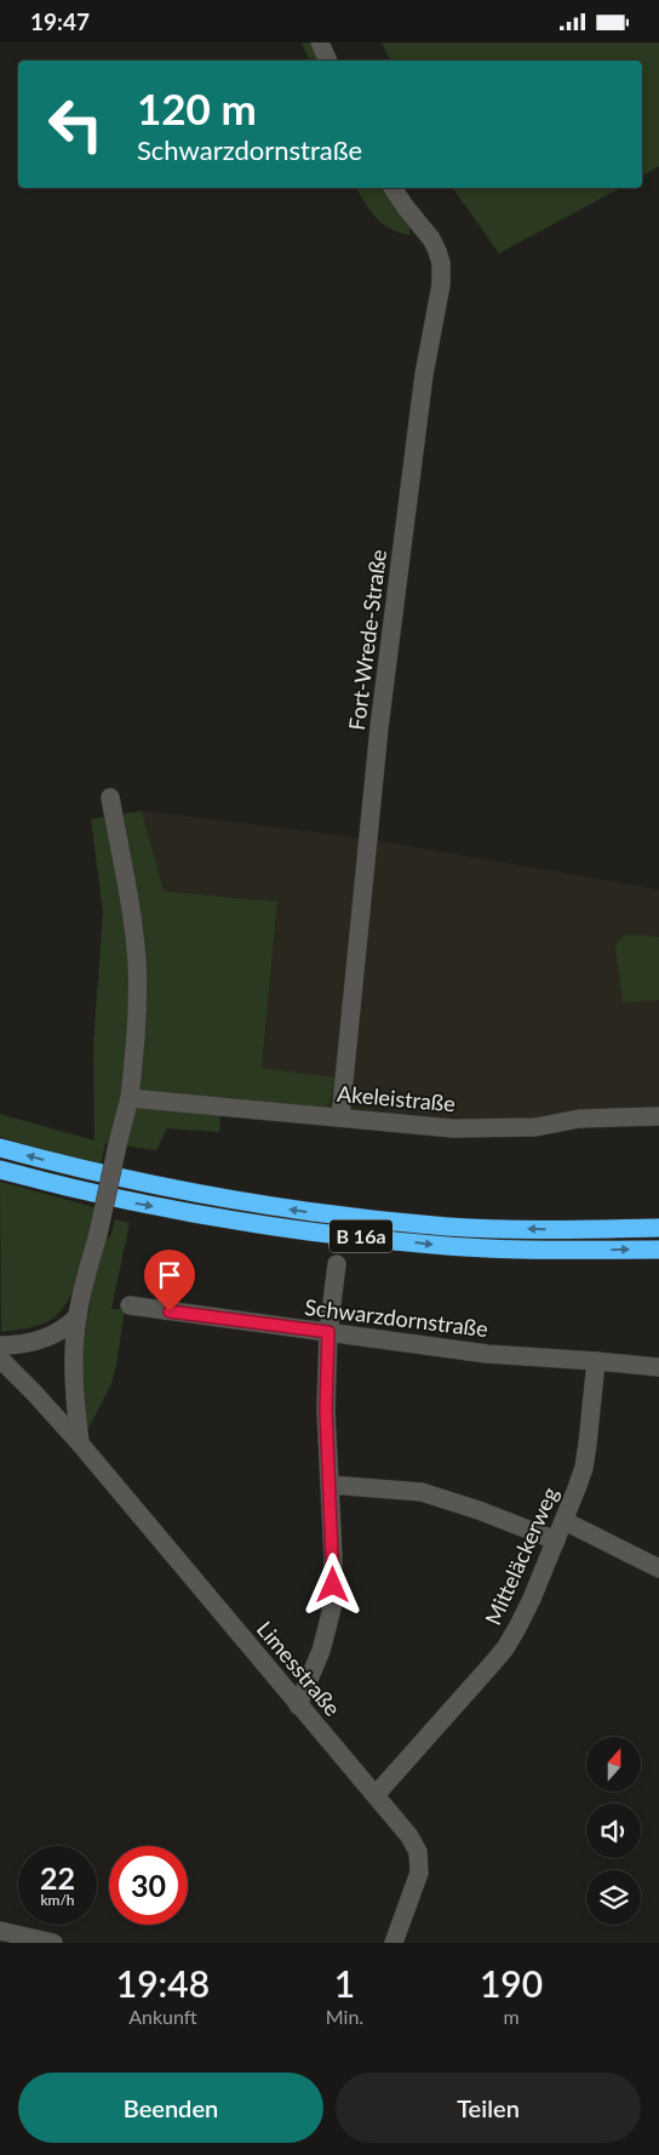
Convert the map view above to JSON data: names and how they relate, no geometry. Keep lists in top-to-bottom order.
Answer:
{
  "streets": {
    "highway": ["B 16a"],
    "street": [
      "Fort-Wrede-Straße",
      "Akeleistraße",
      "Schwarzdornstraße",
      "Mitteläckerweg",
      "Limesstraße"
    ]
  },
  "crossings": [
    ["Fort-Wrede-Straße", "Akeleistraße"],
    ["Schwarzdornstraße", "Mitteläckerweg"],
    ["Mitteläckerweg", "Limesstraße"]
  ],
  "north": "top",
  "page": {
    "status": "19:47",
    "turn": ["120 m", "Schwarzdornstraße"],
    "speed": "22 km/h",
    "limit": "30",
    "eta": [
      "19:48",
      "Ankunft",
      "1",
      "Min.",
      "190",
      "m"
    ],
    "buttons": ["Beenden", "Teilen"]
  }
}
